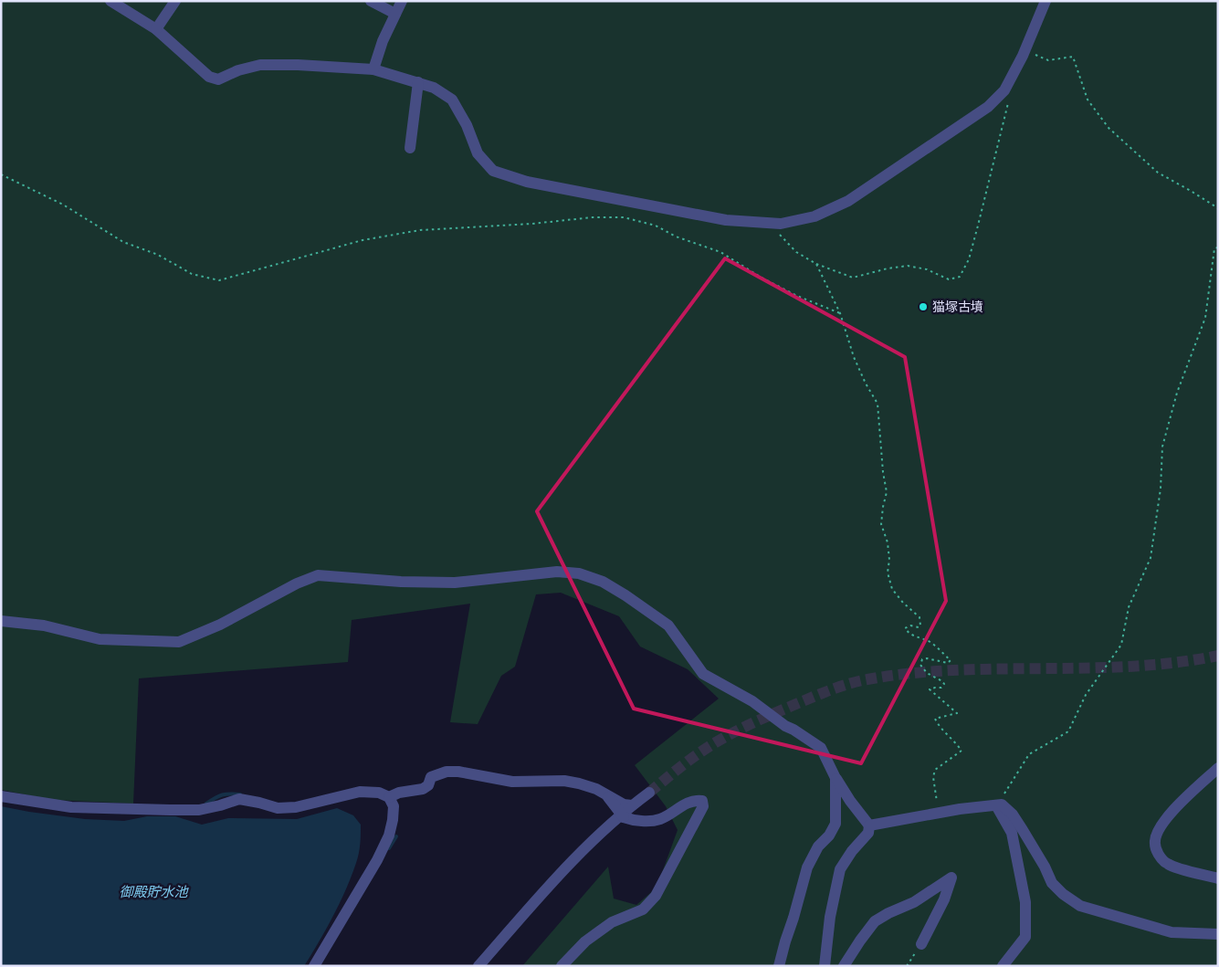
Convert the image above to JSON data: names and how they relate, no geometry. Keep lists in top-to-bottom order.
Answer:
{
  "water": ["御殿貯水池"],
  "places": ["猫塚古墳"]
}
